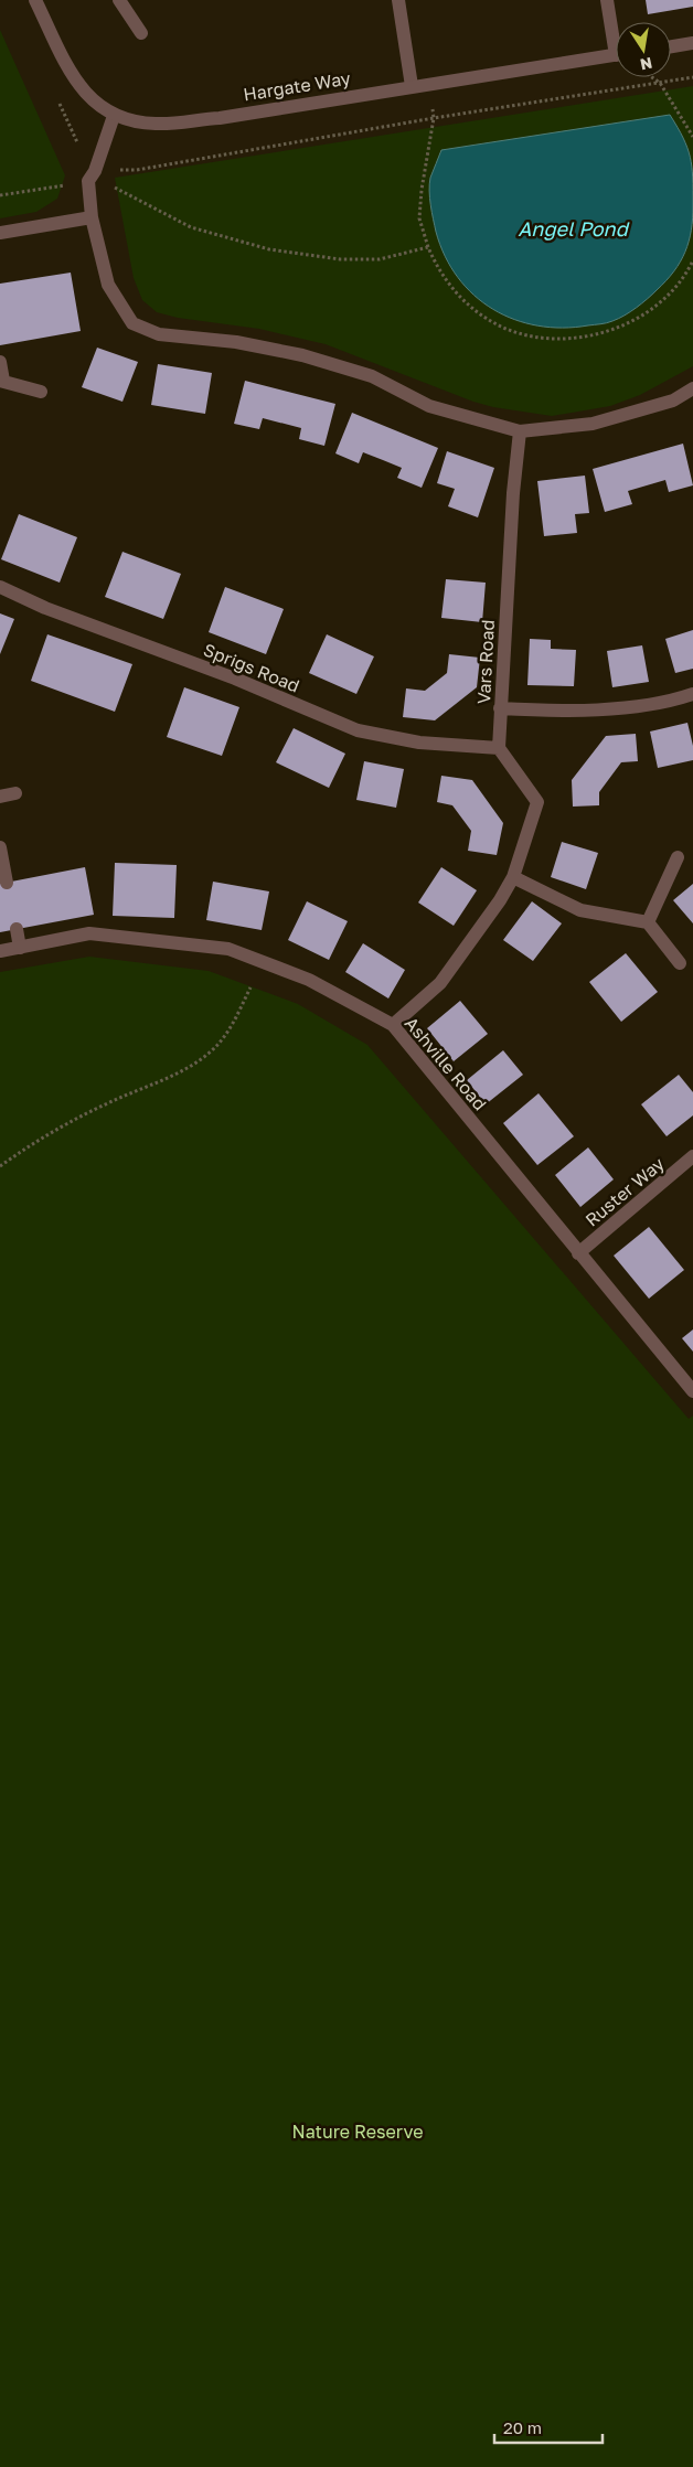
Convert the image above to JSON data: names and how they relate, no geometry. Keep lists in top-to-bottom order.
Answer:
{
  "streets": {
    "street": [
      "Hargate Way",
      "Vars Road",
      "Sprigs Road",
      "Ashville Road",
      "Ruster Way"
    ]
  },
  "crossings": [
    ["Vars Road", "Sprigs Road"],
    ["Ashville Road", "Ruster Way"]
  ],
  "water": ["Angel Pond"],
  "parks": ["Nature Reserve"],
  "scale_bar": "20 m",
  "north": "bottom"
}
